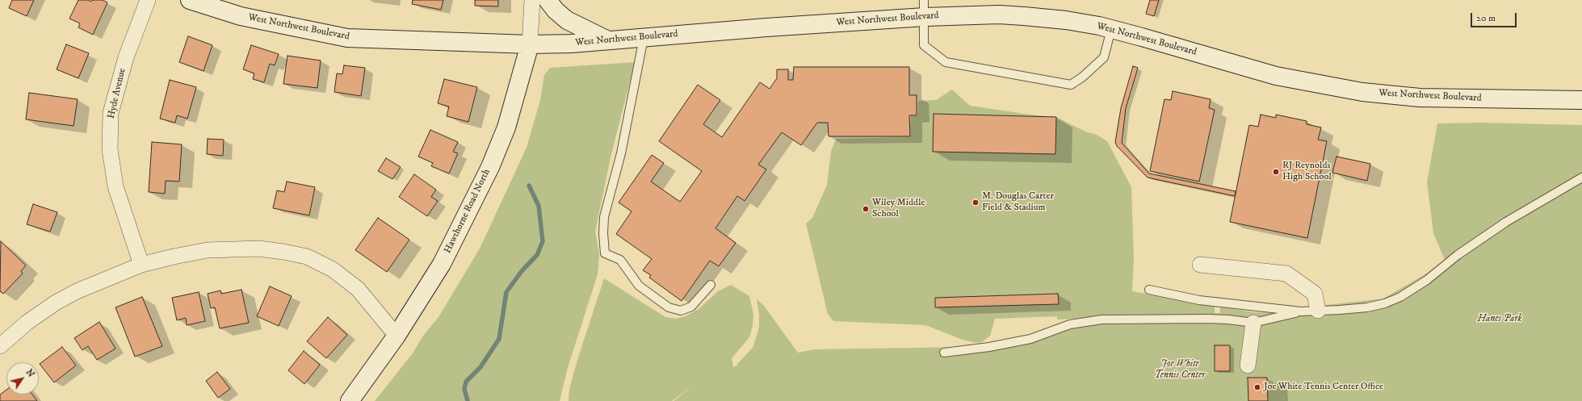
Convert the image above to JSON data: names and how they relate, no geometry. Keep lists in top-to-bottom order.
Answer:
{
  "streets": {
    "main road": ["West Northwest Boulevard", "Hawthorne Road North"],
    "street": ["Hyde Avenue"]
  },
  "crossings": [
    ["West Northwest Boulevard", "Hawthorne Road North"]
  ],
  "parks": ["Hanes Park", "Joe White Tennis Center"],
  "places": [
    "RJ Reynolds High School",
    "M. Douglas Carter Field & Stadium",
    "Wiley Middle School",
    "Joe White Tennis Center Office"
  ],
  "scale_bar": "20 m",
  "north": "top right"
}
